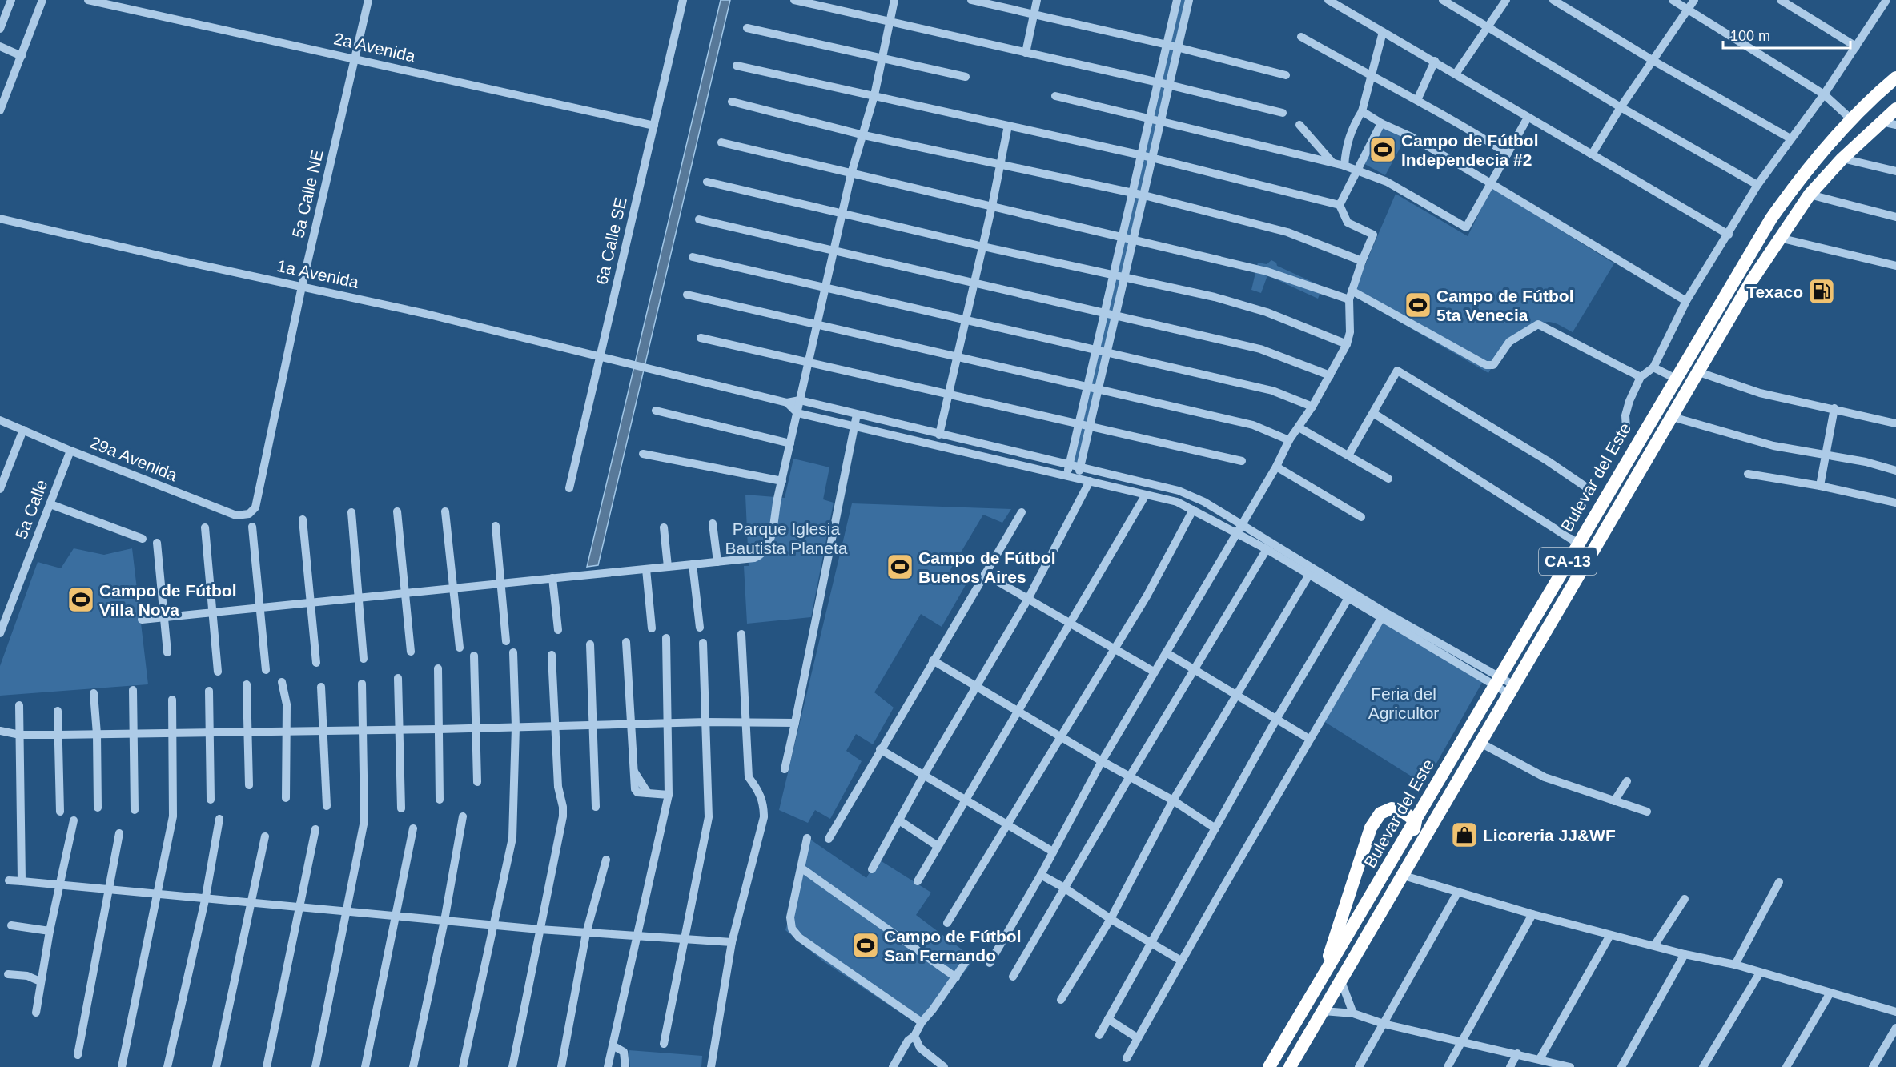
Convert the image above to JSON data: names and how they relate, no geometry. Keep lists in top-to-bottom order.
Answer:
{
  "streets": {
    "highway": ["Bulevar del Este", "CA-13"],
    "street": [
      "2a Avenida",
      "5a Calle NE",
      "6a Calle SE",
      "1a Avenida",
      "29a Avenida",
      "5a Calle"
    ]
  },
  "crossings": [
    ["2a Avenida", "5a Calle NE"],
    ["2a Avenida", "6a Calle SE"],
    ["5a Calle NE", "1a Avenida"],
    ["5a Calle NE", "29a Avenida"],
    ["6a Calle SE", "1a Avenida"],
    ["29a Avenida", "5a Calle"]
  ],
  "parks": ["Parque Iglesia Bautista Planeta", "Feria del Agricultor"],
  "places": {
    "sports": [
      "Campo de Fútbol Independecia #2",
      "Campo de Fútbol 5ta Venecia",
      "Campo de Fútbol Buenos Aires",
      "Campo de Fútbol Villa Nova",
      "Campo de Fútbol San Fernando"
    ],
    "fuel station": ["Texaco"],
    "shop": ["Licoreria JJ&WF"]
  },
  "scale_bar": "100 m"
}
